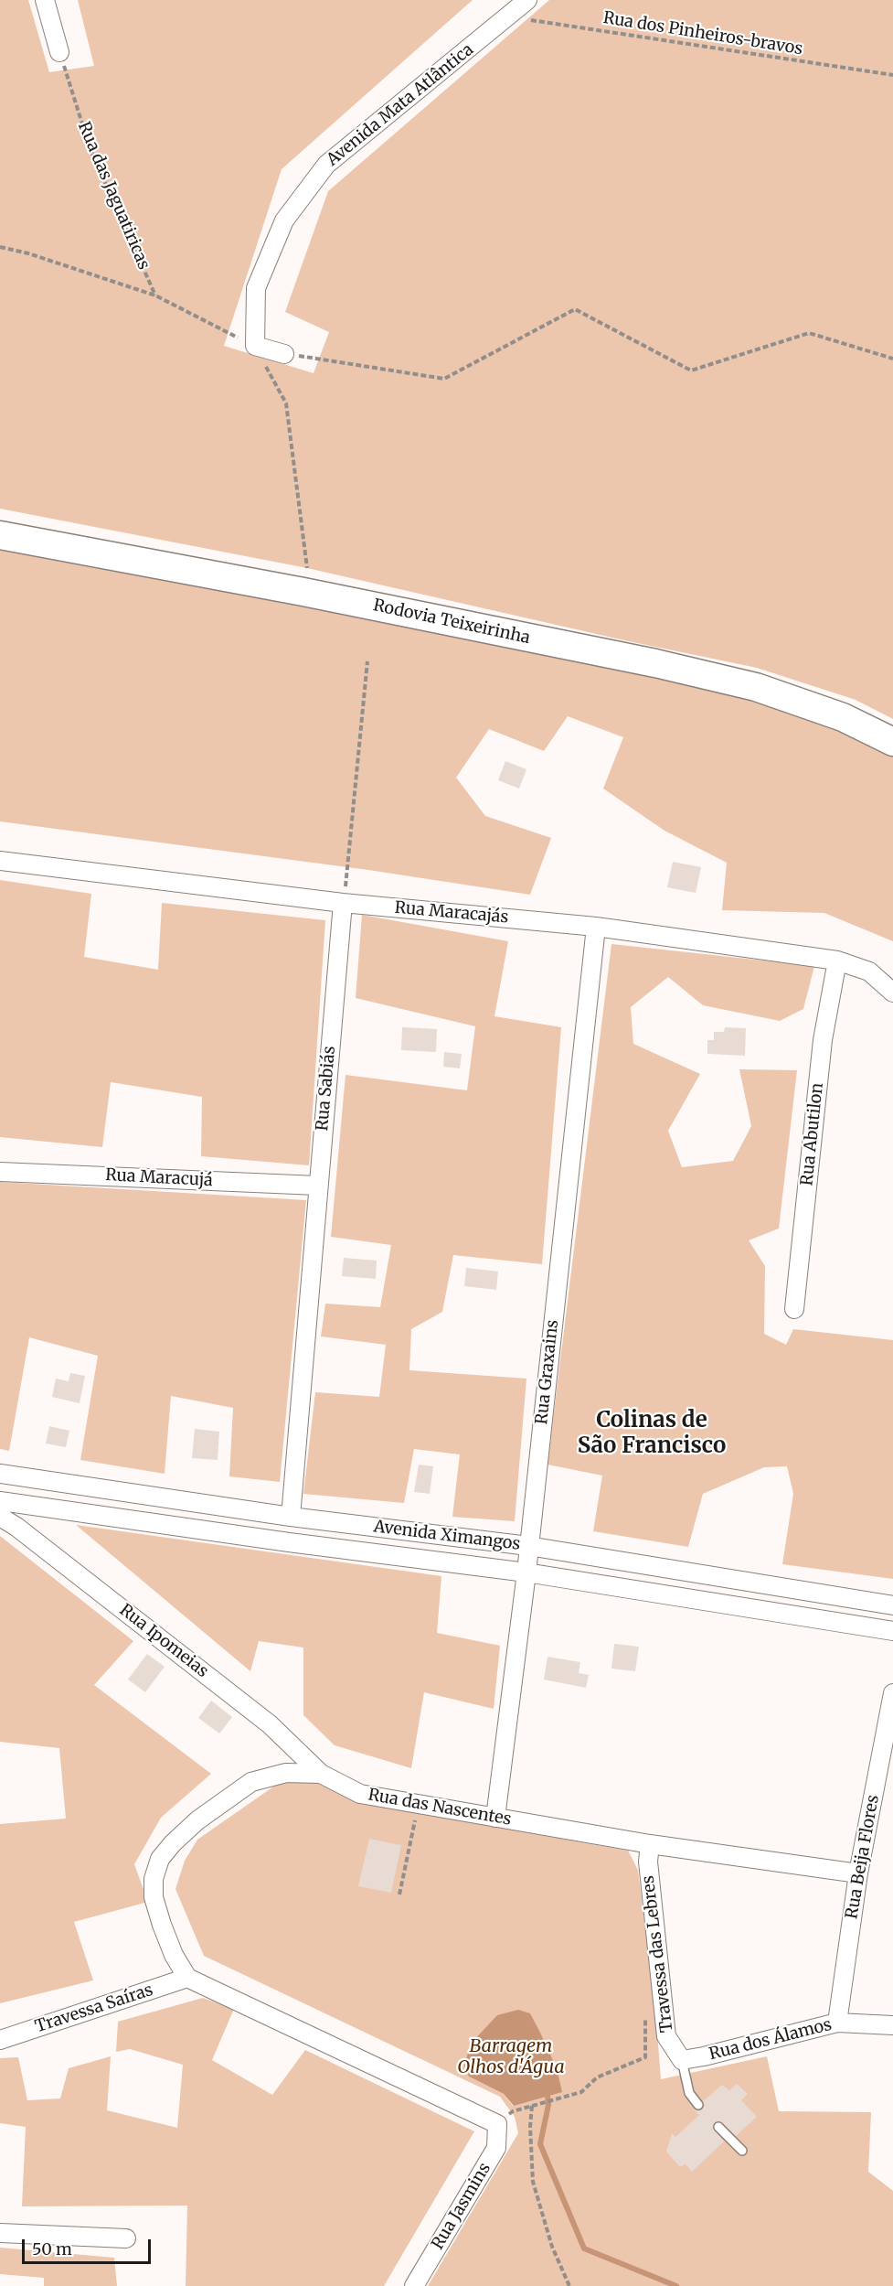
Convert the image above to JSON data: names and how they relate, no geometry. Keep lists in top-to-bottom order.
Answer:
{
  "streets": {
    "main road": ["Rodovia Teixeirinha"],
    "street": [
      "Avenida Mata Atlântica",
      "Rua Maracajás",
      "Rua Sabiás",
      "Rua Abutilon",
      "Rua Maracujá",
      "Rua Graxains",
      "Avenida Ximangos",
      "Rua Ipomeias",
      "Rua das Nascentes",
      "Rua Beija Flores",
      "Travessa das Lebres",
      "Travessa Saíras",
      "Rua dos Álamos",
      "Rua Jasmins"
    ],
    "path": ["Rua dos Pinheiros-bravos", "Rua das Jaguatiricas"]
  },
  "crossings": [
    ["Rua dos Pinheiros-bravos", "Avenida Mata Atlântica"],
    ["Rua Maracajás", "Rua Sabiás"],
    ["Rua Maracajás", "Rua Abutilon"],
    ["Rua Maracajás", "Rua Graxains"],
    ["Rua Sabiás", "Rua Maracujá"],
    ["Rua Sabiás", "Avenida Ximangos"],
    ["Rua Graxains", "Avenida Ximangos"],
    ["Rua Graxains", "Rua das Nascentes"],
    ["Rua Ipomeias", "Rua das Nascentes"],
    ["Rua das Nascentes", "Rua Beija Flores"],
    ["Rua das Nascentes", "Travessa das Lebres"],
    ["Rua das Nascentes", "Travessa Saíras"],
    ["Rua Beija Flores", "Rua dos Álamos"],
    ["Travessa das Lebres", "Rua dos Álamos"]
  ],
  "districts": ["Colinas de São Francisco"],
  "water": ["Barragem Olhos d'Água"],
  "scale_bar": "50 m"
}
